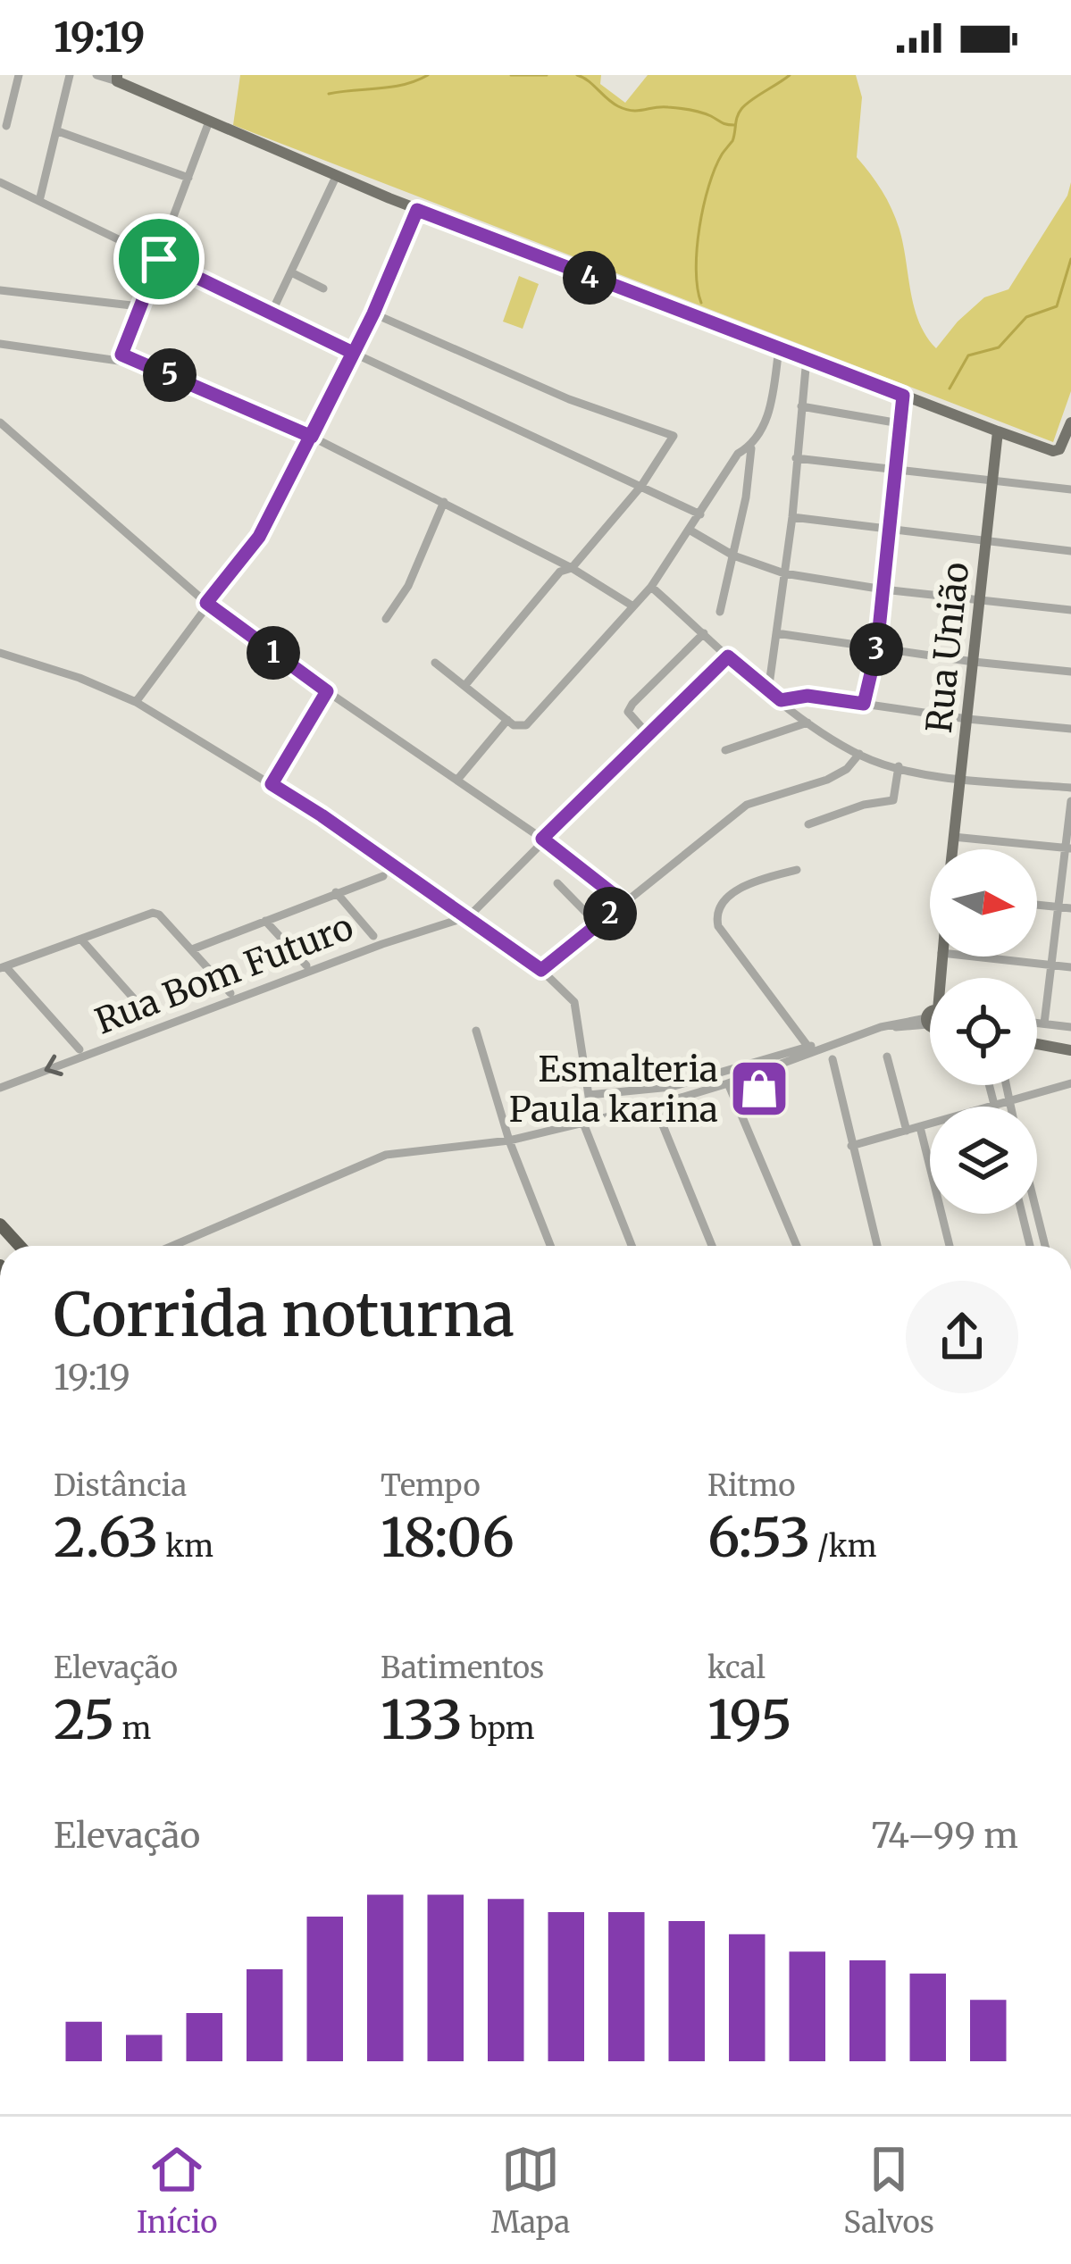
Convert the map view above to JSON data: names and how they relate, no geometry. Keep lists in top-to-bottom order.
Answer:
{
  "streets": {
    "main road": ["Rua União"],
    "street": ["Rua Bom Futuro"]
  },
  "places": {
    "shop": ["Esmalteria Paula karina"]
  },
  "north": "right",
  "page": {
    "status": "19:19",
    "pins": [
      "4",
      "5",
      "3",
      "1",
      "2"
    ],
    "heading": ["Corrida noturna", "19:19"],
    "stats": [
      ["Distância", "2.63 km"],
      ["Tempo", "18:06"],
      ["Ritmo", "6:53 /km"],
      ["Elevação", "25 m"],
      ["Batimentos", "133 bpm"],
      ["kcal", "195"]
    ],
    "chart": ["Elevação", "74–99 m"],
    "tabs": ["Início", "Mapa", "Salvos"]
  }
}
